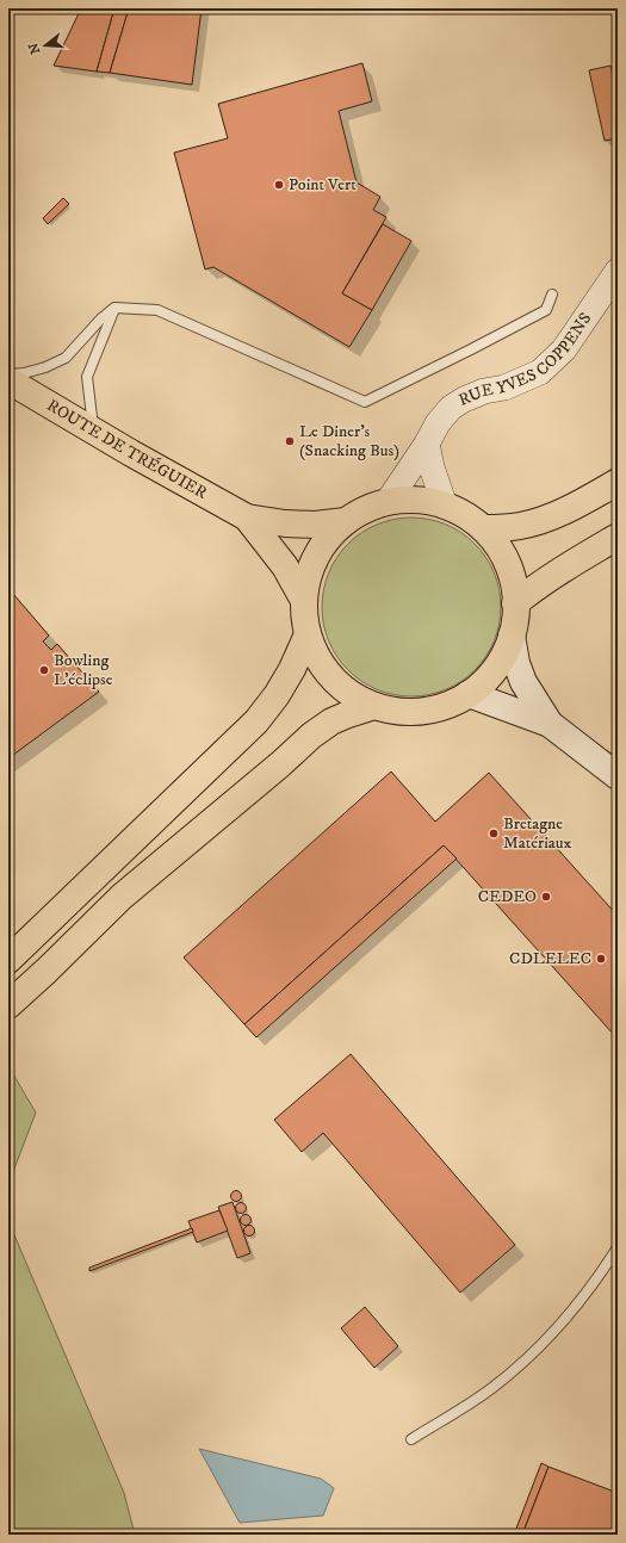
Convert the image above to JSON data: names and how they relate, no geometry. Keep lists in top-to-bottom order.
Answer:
{
  "streets": {
    "main road": ["ROUTE DE TRÉGUIER"],
    "street": ["RUE YVES COPPENS"]
  },
  "places": [
    "Point Vert",
    "Le Diner's (Snacking Bus)",
    "Bowling L'éclipse",
    "Bretagne Matériaux",
    "CEDEO",
    "CDLELEC"
  ],
  "north": "left"
}
